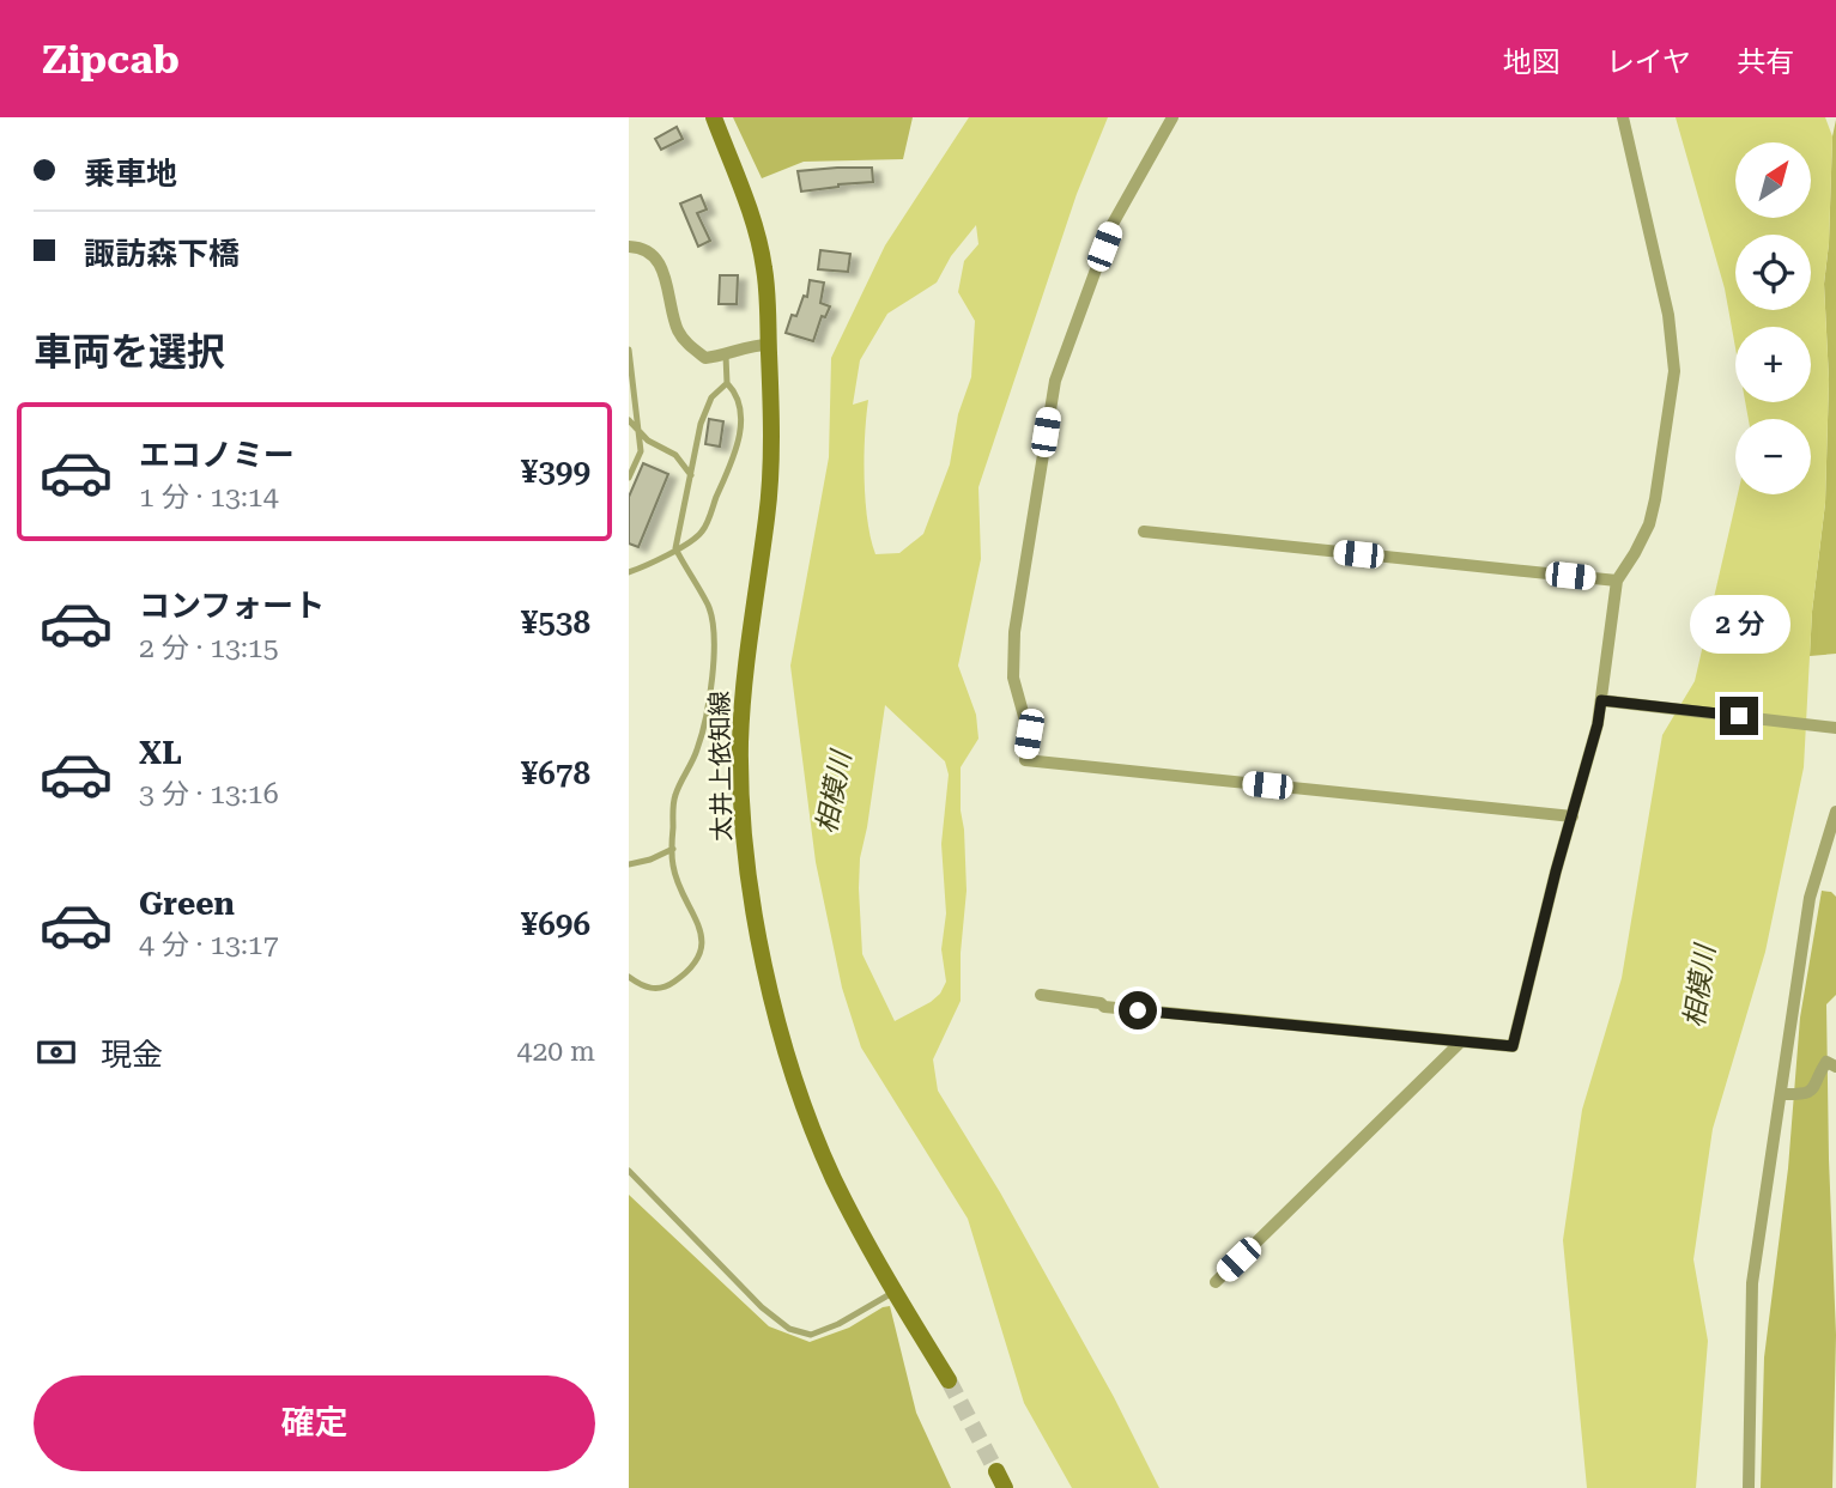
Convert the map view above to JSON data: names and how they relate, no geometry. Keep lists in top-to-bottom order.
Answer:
{
  "streets": {
    "main road": ["太井上依知線"]
  },
  "water": ["相模川"],
  "north": "top right",
  "page": {
    "header": "Zipcab",
    "nav": ["地図", "レイヤ", "共有"],
    "banner": ["乗車地", "諏訪森下橋"],
    "map_buttons": ["+", "−"],
    "heading": "車両を選択",
    "list": [
      {
        "name": "エコノミー",
        "note": "1 分 · 13:14",
        "value": "¥399"
      },
      {
        "name": "コンフォート",
        "note": "2 分 · 13:15",
        "value": "¥538"
      },
      {
        "name": "XL",
        "note": "3 分 · 13:16",
        "value": "¥678"
      },
      {
        "name": "Green",
        "note": "4 分 · 13:17",
        "value": "¥696"
      }
    ],
    "bubble": "2 分",
    "pay": ["現金", "420 m"],
    "buttons": "確定"
  }
}
